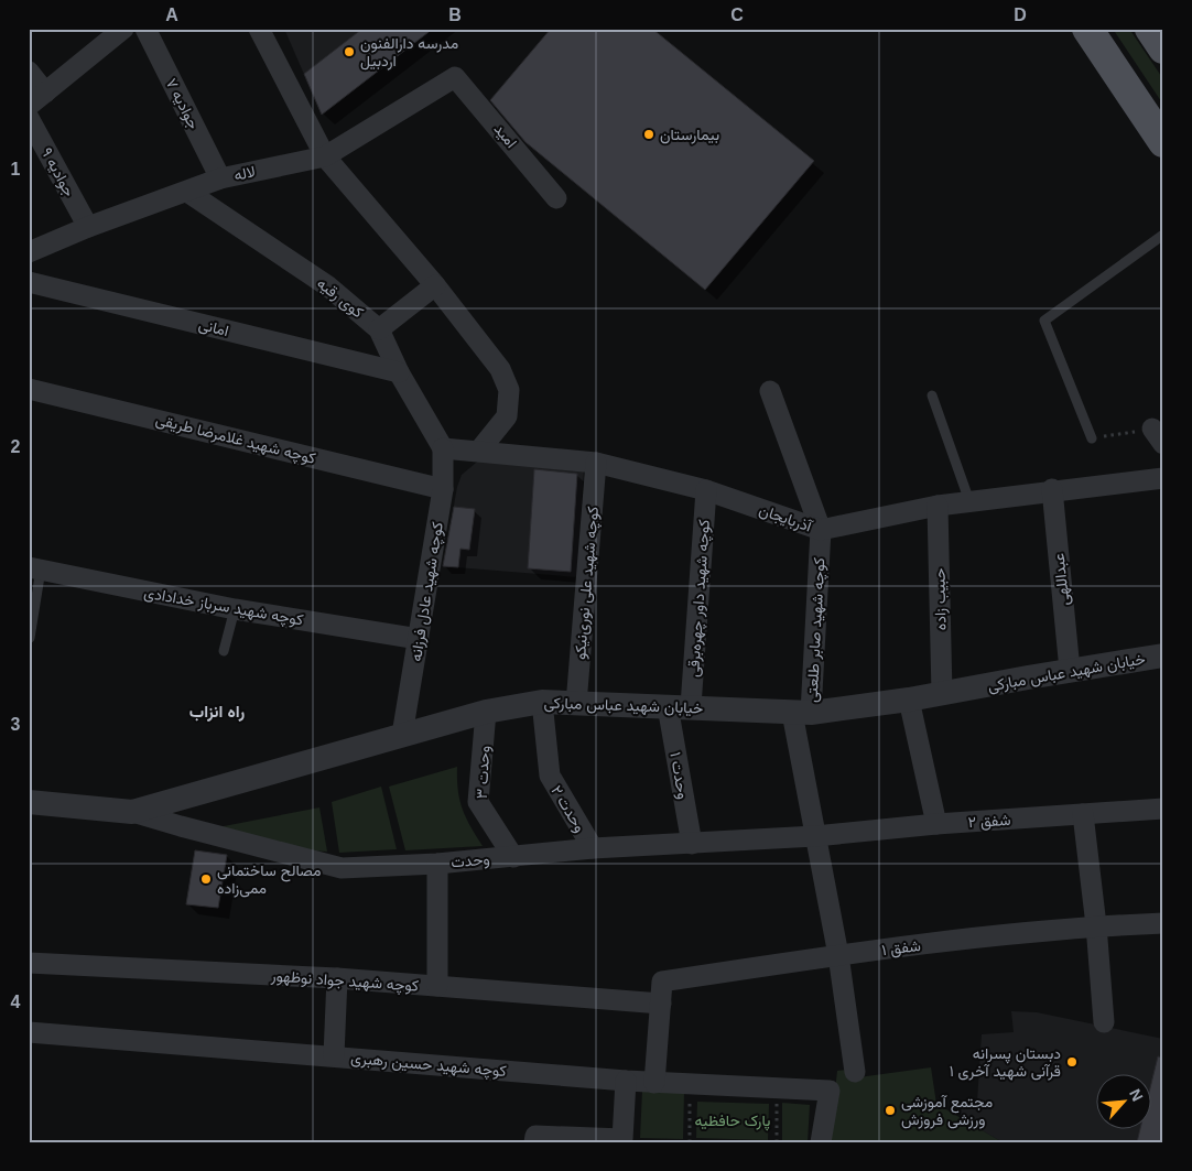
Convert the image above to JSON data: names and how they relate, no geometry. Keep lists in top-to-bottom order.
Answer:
{
  "streets": {
    "street": [
      "جوادیه ۷",
      "امید",
      "جوادیه ۹",
      "لاله",
      "کوی رقیه",
      "امانی",
      "کوچه شهید غلامرضا طریقی",
      "آذربایجان",
      "عبداللهی",
      "کوچه شهید علی نوری‌نیکو",
      "کوچه شهید عادل فرزانه",
      "کوچه شهید داور چهره‌برقی",
      "حبیب زاده",
      "کوچه شهید سرباز خدادادی",
      "کوچه شهید صابر طلعتی",
      "خیابان شهید عباس مبارکی",
      "وحدت ۳",
      "وحدت ۱",
      "وحدت ۲",
      "شفق ۲",
      "وحدت",
      "شفق ۱",
      "کوچه شهید جواد نوظهور",
      "کوچه شهید حسین رهبری"
    ]
  },
  "crossings": [
    ["جوادیه ۷", "لاله"],
    ["امید", "لاله"],
    ["جوادیه ۹", "لاله"],
    ["لاله", "کوی رقیه"],
    ["کوی رقیه", "امانی"],
    ["کوی رقیه", "آذربایجان"],
    ["کوی رقیه", "کوچه شهید عادل فرزانه"],
    ["کوچه شهید غلامرضا طریقی", "کوچه شهید عادل فرزانه"],
    ["آذربایجان", "عبداللهی"],
    ["آذربایجان", "کوچه شهید علی نوری‌نیکو"],
    ["آذربایجان", "کوچه شهید عادل فرزانه"],
    ["آذربایجان", "کوچه شهید داور چهره‌برقی"],
    ["آذربایجان", "حبیب زاده"],
    ["آذربایجان", "کوچه شهید صابر طلعتی"],
    ["عبداللهی", "خیابان شهید عباس مبارکی"],
    ["کوچه شهید علی نوری‌نیکو", "خیابان شهید عباس مبارکی"],
    ["کوچه شهید عادل فرزانه", "کوچه شهید سرباز خدادادی"],
    ["کوچه شهید عادل فرزانه", "خیابان شهید عباس مبارکی"],
    ["کوچه شهید داور چهره‌برقی", "خیابان شهید عباس مبارکی"],
    ["کوچه شهید داور چهره‌برقی", "وحدت ۱"],
    ["حبیب زاده", "خیابان شهید عباس مبارکی"],
    ["کوچه شهید صابر طلعتی", "خیابان شهید عباس مبارکی"],
    ["خیابان شهید عباس مبارکی", "وحدت ۳"],
    ["خیابان شهید عباس مبارکی", "وحدت ۱"],
    ["خیابان شهید عباس مبارکی", "وحدت ۲"],
    ["خیابان شهید عباس مبارکی", "وحدت"],
    ["وحدت ۳", "وحدت"],
    ["وحدت ۱", "وحدت"],
    ["وحدت ۲", "وحدت"],
    ["شفق ۲", "وحدت"],
    ["شفق ۱", "کوچه شهید جواد نوظهور"]
  ],
  "districts": ["راه انزاب"],
  "parks": ["پارک حافظیه"],
  "places": [
    "مدرسه دارالفنون اردبیل",
    "بیمارستان",
    "مصالح ساختمانی ممی‌زاده",
    "دبستان پسرانه قرآنی شهید آخری ۱",
    "مجتمع آموزشی ورزشی فروزش"
  ],
  "north": "top right",
  "grid": {
    "columns": [
      "A",
      "B",
      "C",
      "D"
    ],
    "rows": [
      "1",
      "2",
      "3",
      "4"
    ]
  }
}
